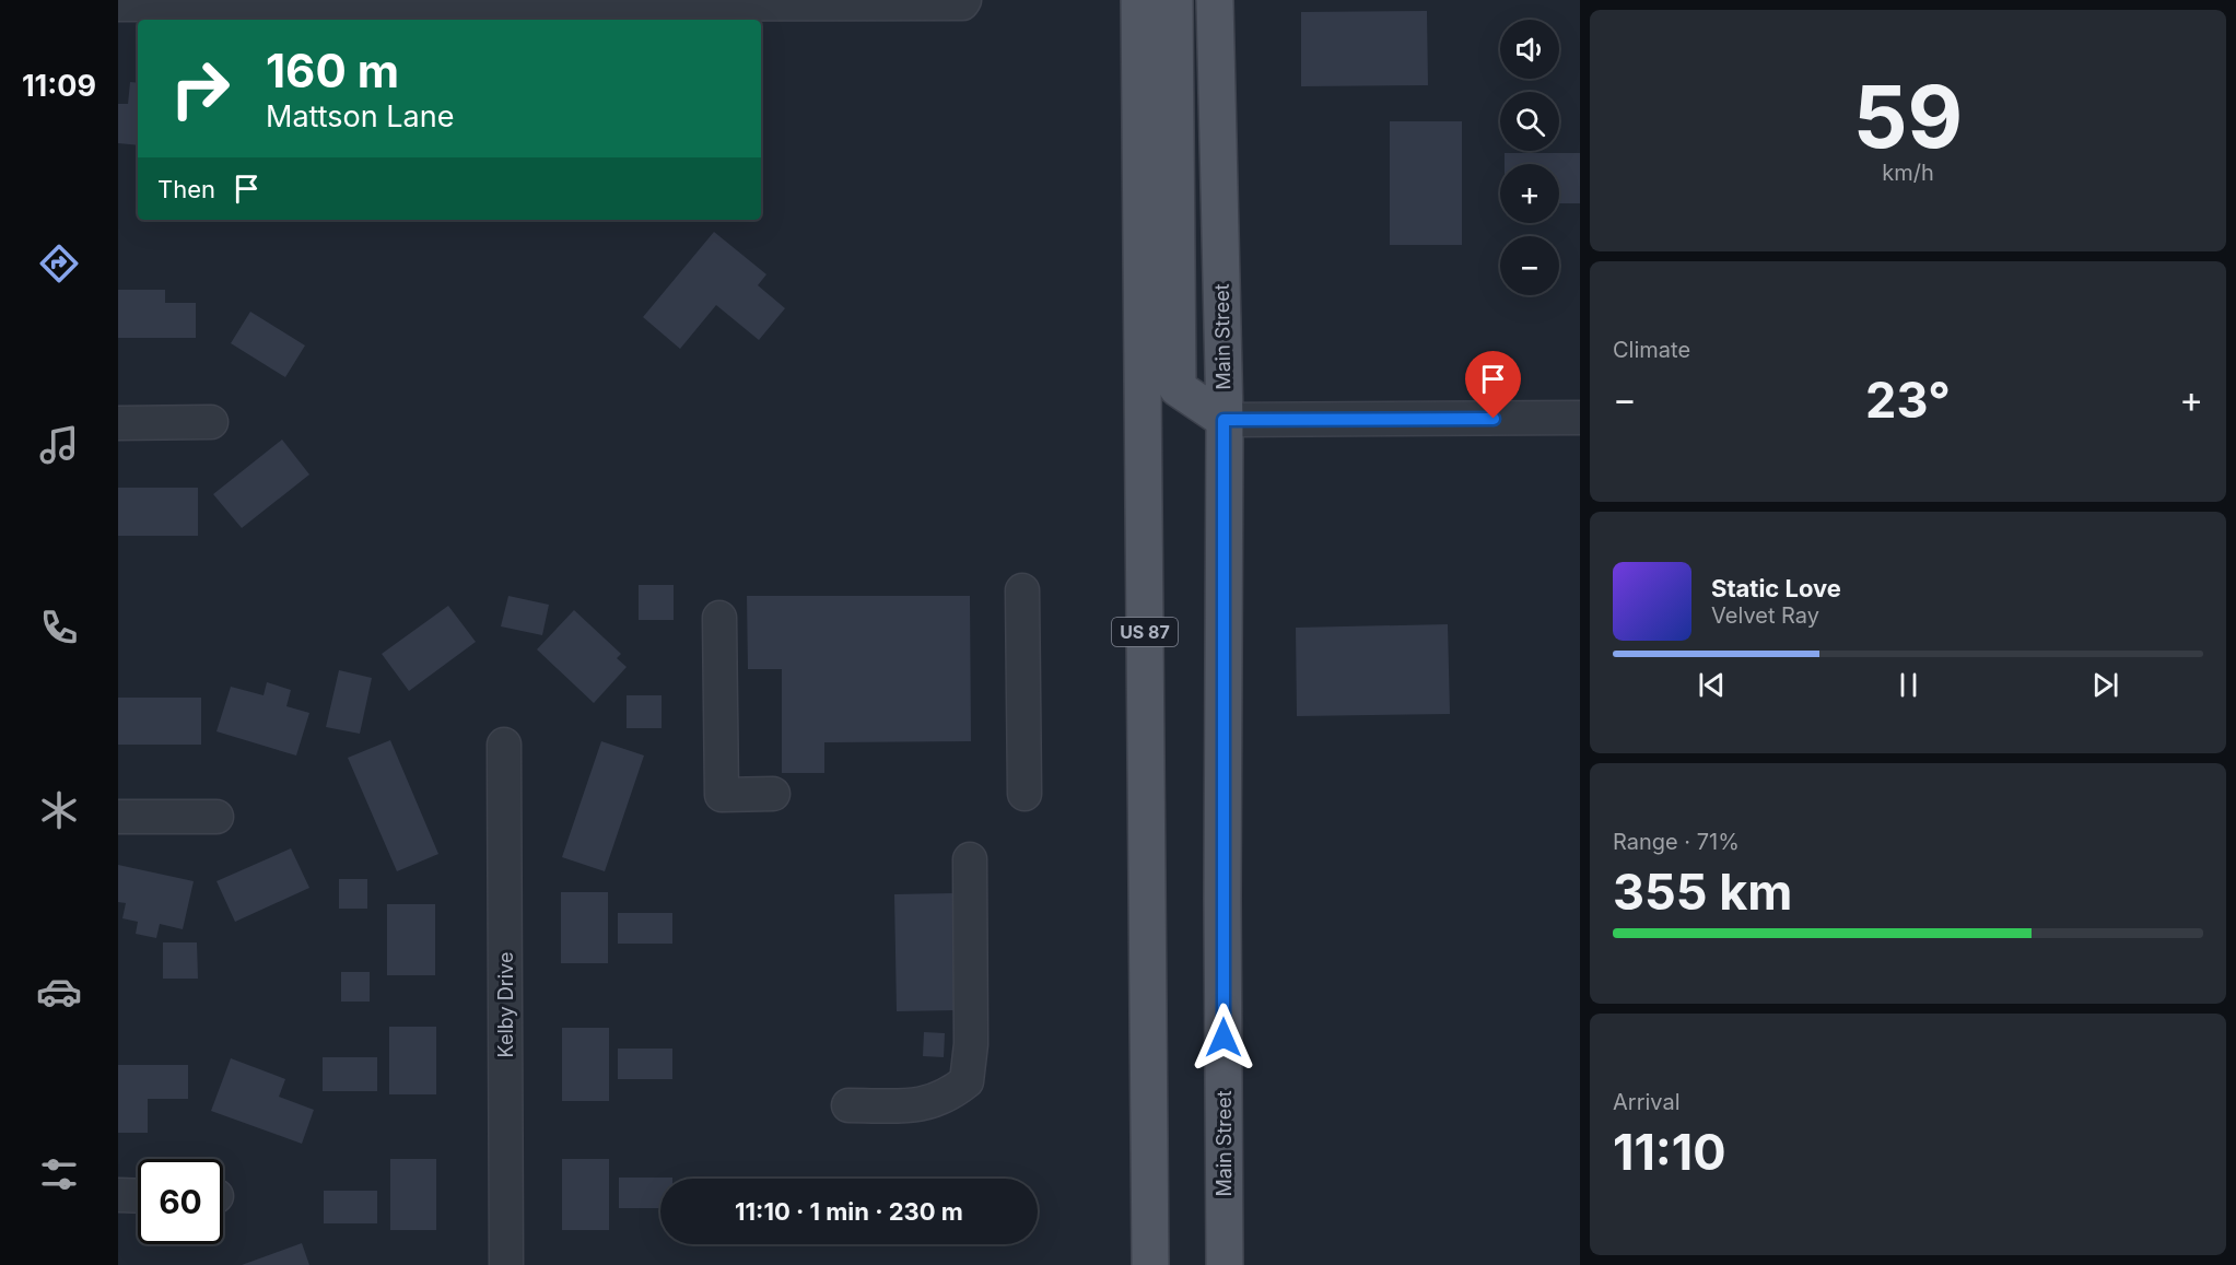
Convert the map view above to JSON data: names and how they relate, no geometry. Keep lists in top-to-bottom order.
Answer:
{
  "streets": {
    "main road": ["Main Street", "US 87"],
    "street": ["Kelby Drive"]
  },
  "page": {
    "tabs": "11:09",
    "tile": [
      ["59", "km/h"],
      "Climate",
      ["Range · 71%", "355 km"],
      ["Arrival", "11:10"]
    ],
    "map_buttons": ["+", "−"],
    "turn": ["160 m", "Mattson Lane"],
    "then": "Then",
    "heat": ["−", "23°", "+"],
    "song": ["Static Love", "Velvet Ray"],
    "limit": "60",
    "trip": "11:10 · 1 min · 230 m"
  }
}
